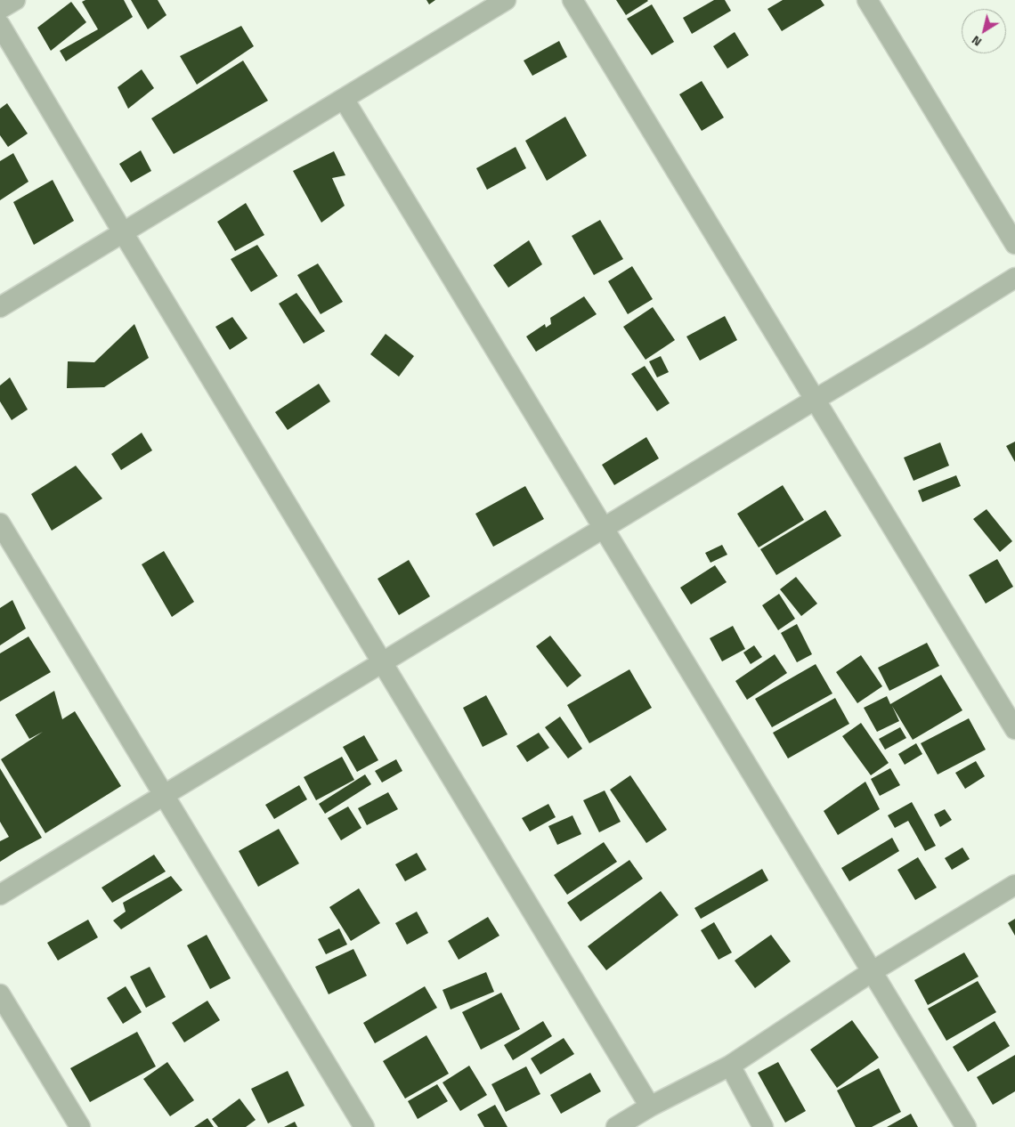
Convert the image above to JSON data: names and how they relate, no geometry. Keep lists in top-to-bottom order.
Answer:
{
  "north": "bottom left"
}
